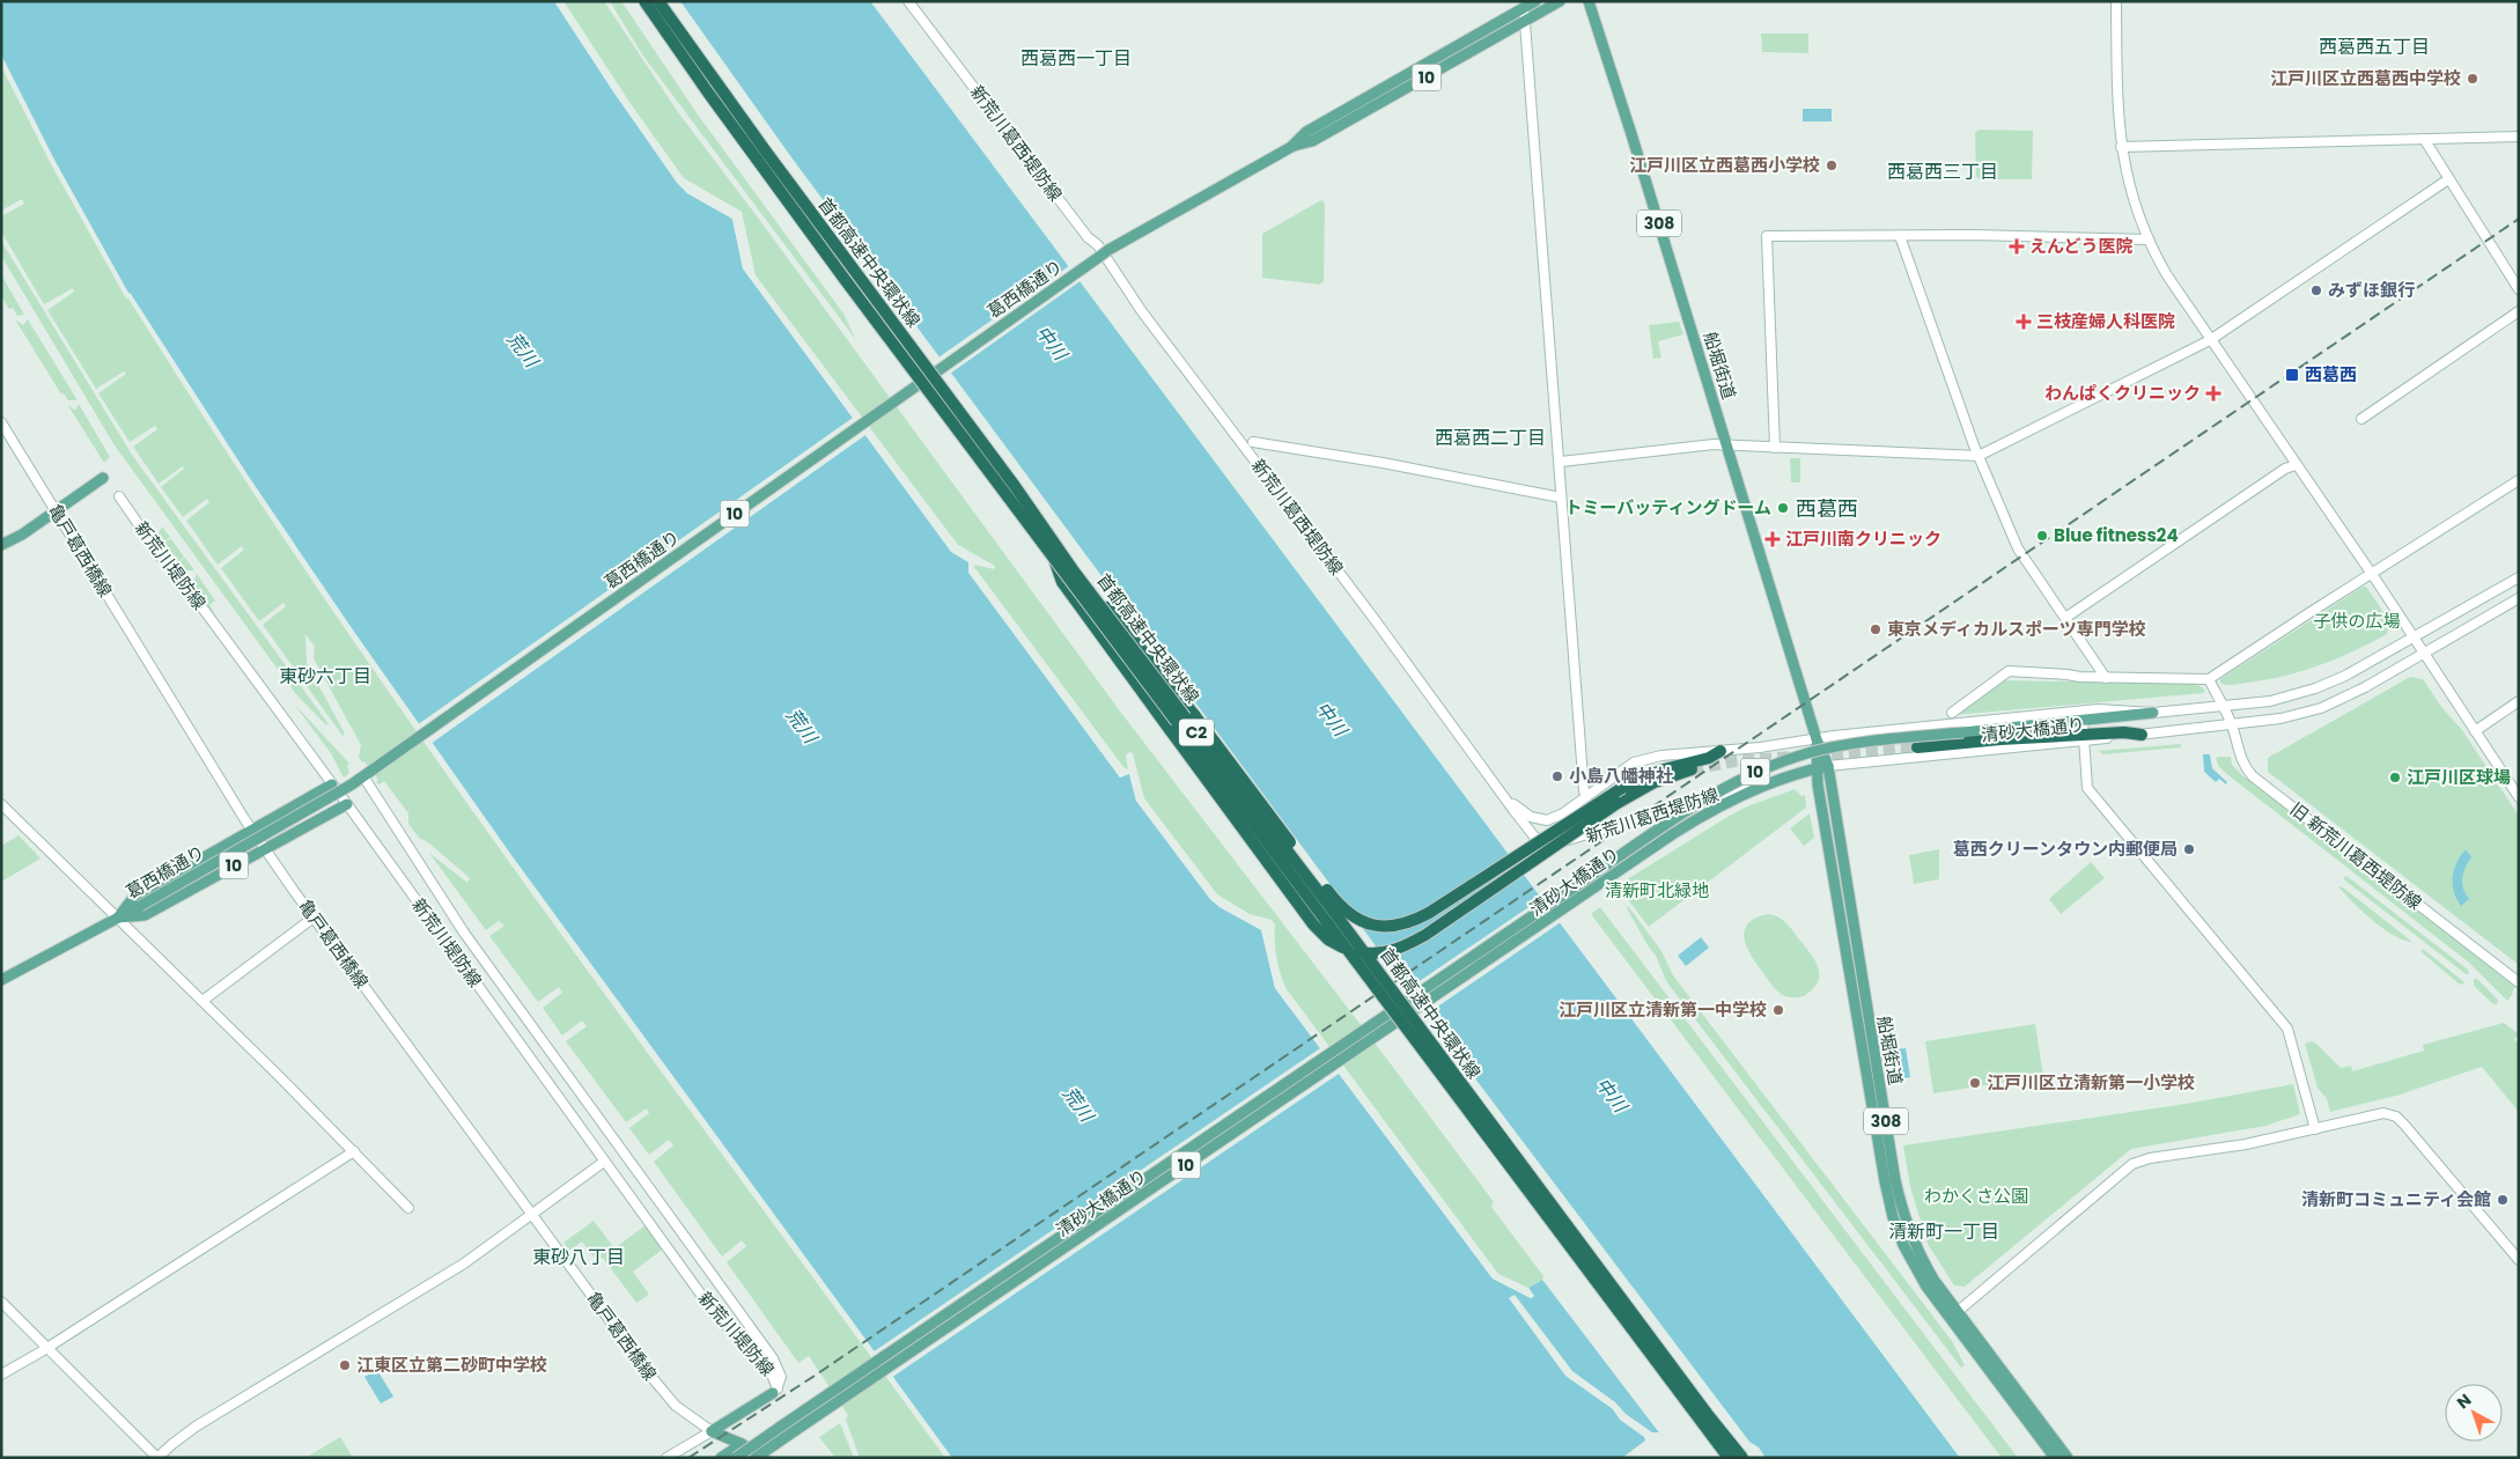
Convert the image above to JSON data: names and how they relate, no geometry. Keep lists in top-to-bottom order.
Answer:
{
  "streets": {
    "highway": ["首都高速中央環状線", "C2"],
    "main road": [
      "10",
      "308",
      "葛西橋通り",
      "船堀街道",
      "清砂大橋通り"
    ],
    "street": [
      "新荒川葛西堤防線",
      "亀戸葛西橋線",
      "新荒川堤防線",
      "旧 新荒川葛西堤防線"
    ]
  },
  "crossings": [
    ["10", "葛西橋通り"],
    ["10", "亀戸葛西橋線"],
    ["10", "新荒川堤防線"],
    ["10", "清砂大橋通り"],
    ["新荒川葛西堤防線", "清砂大橋通り"],
    ["葛西橋通り", "新荒川堤防線"],
    ["船堀街道", "清砂大橋通り"],
    ["清砂大橋通り", "旧 新荒川葛西堤防線"]
  ],
  "districts": [
    "西葛西五丁目",
    "西葛西一丁目",
    "西葛西三丁目",
    "西葛西二丁目",
    "西葛西",
    "東砂六丁目",
    "清新町一丁目",
    "東砂八丁目"
  ],
  "water": ["中川", "荒川"],
  "parks": ["子供の広場", "清新町北緑地", "わかくさ公園"],
  "places": {
    "other": [
      "江戸川区立西葛西中学校",
      "江戸川区立西葛西小学校",
      "みずほ銀行",
      "トミーバッティングドーム",
      "Blue fitness24",
      "東京メディカルスポーツ専門学校",
      "小島八幡神社",
      "江戸川区球場",
      "葛西クリーンタウン内郵便局",
      "江戸川区立清新第一中学校",
      "江戸川区立清新第一小学校",
      "清新町コミュニティ会館",
      "江東区立第二砂町中学校"
    ],
    "health": [
      "えんどう医院",
      "三枝産婦人科医院",
      "わんぱくクリニック",
      "江戸川南クリニック"
    ],
    "transit": ["西葛西"]
  },
  "north": "top left"
}
